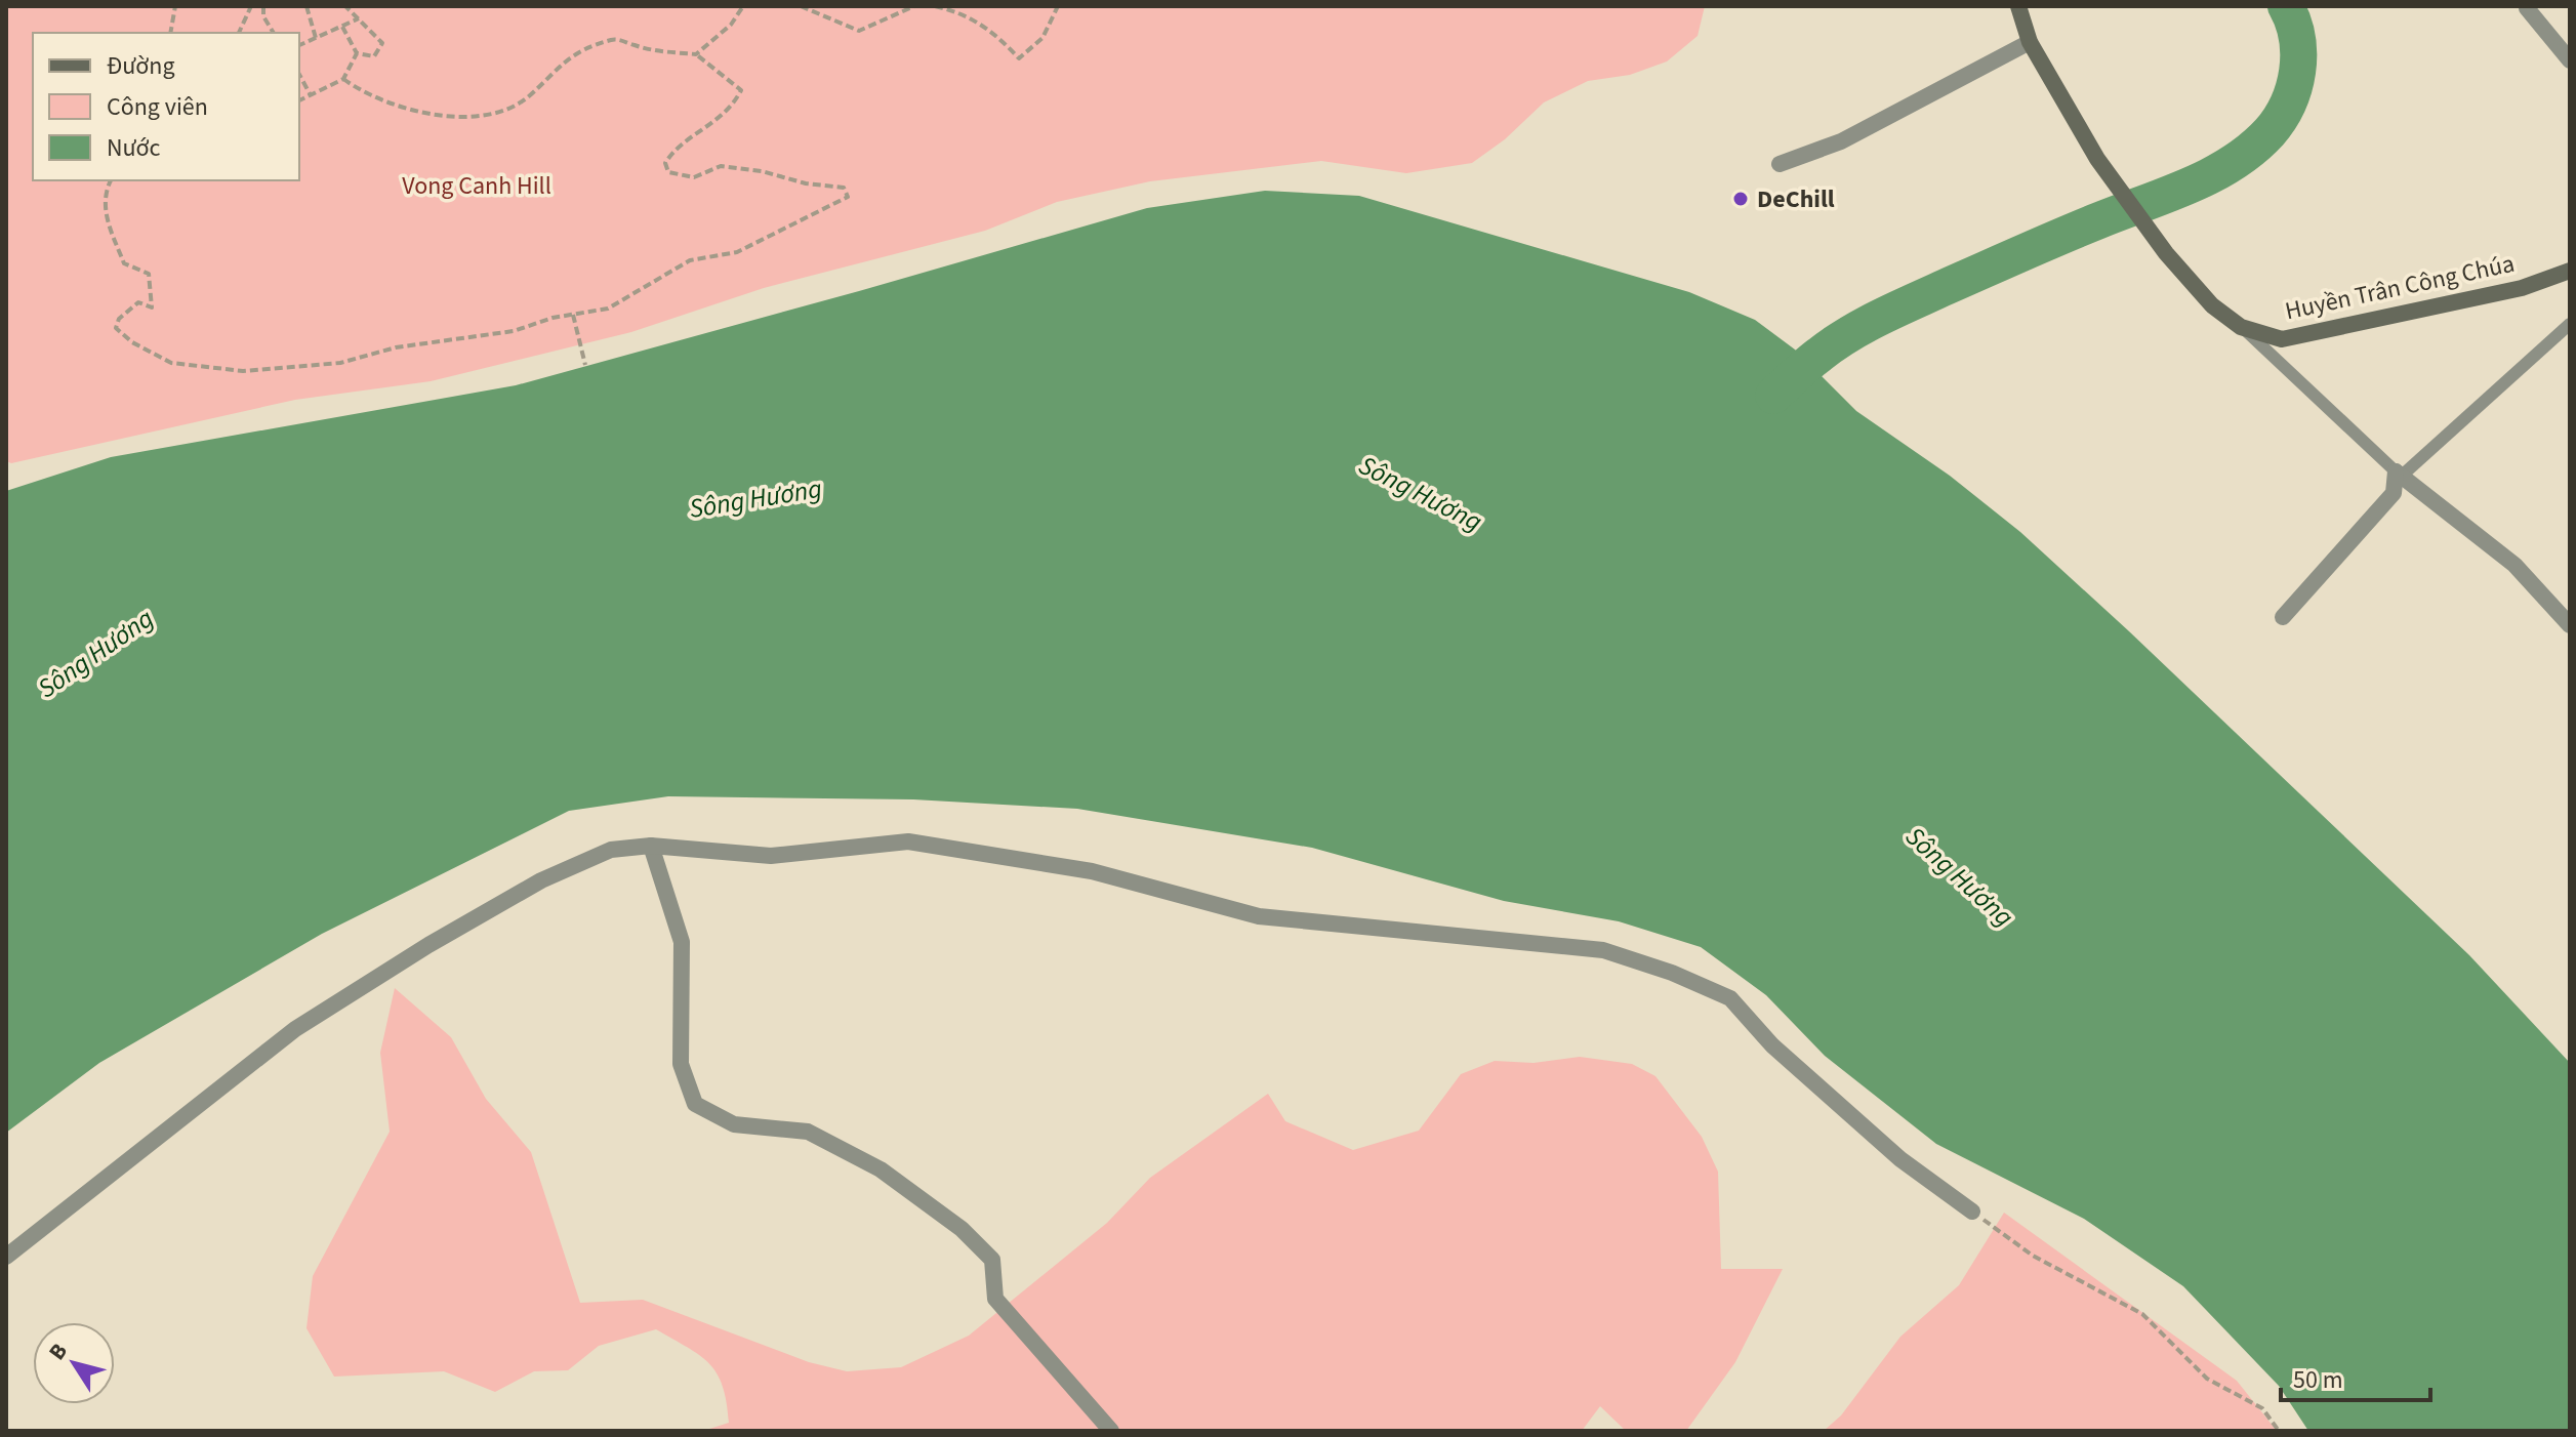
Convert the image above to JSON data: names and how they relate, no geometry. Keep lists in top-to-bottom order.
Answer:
{
  "streets": {
    "street": ["Huyền Trân Công Chúa"]
  },
  "water": ["Sông Hương"],
  "parks": ["Vong Canh Hill"],
  "places": ["DeChill"],
  "legend": ["Đường", "Công viên", "Nước"],
  "scale_bar": "50 m",
  "north": "top left"
}
